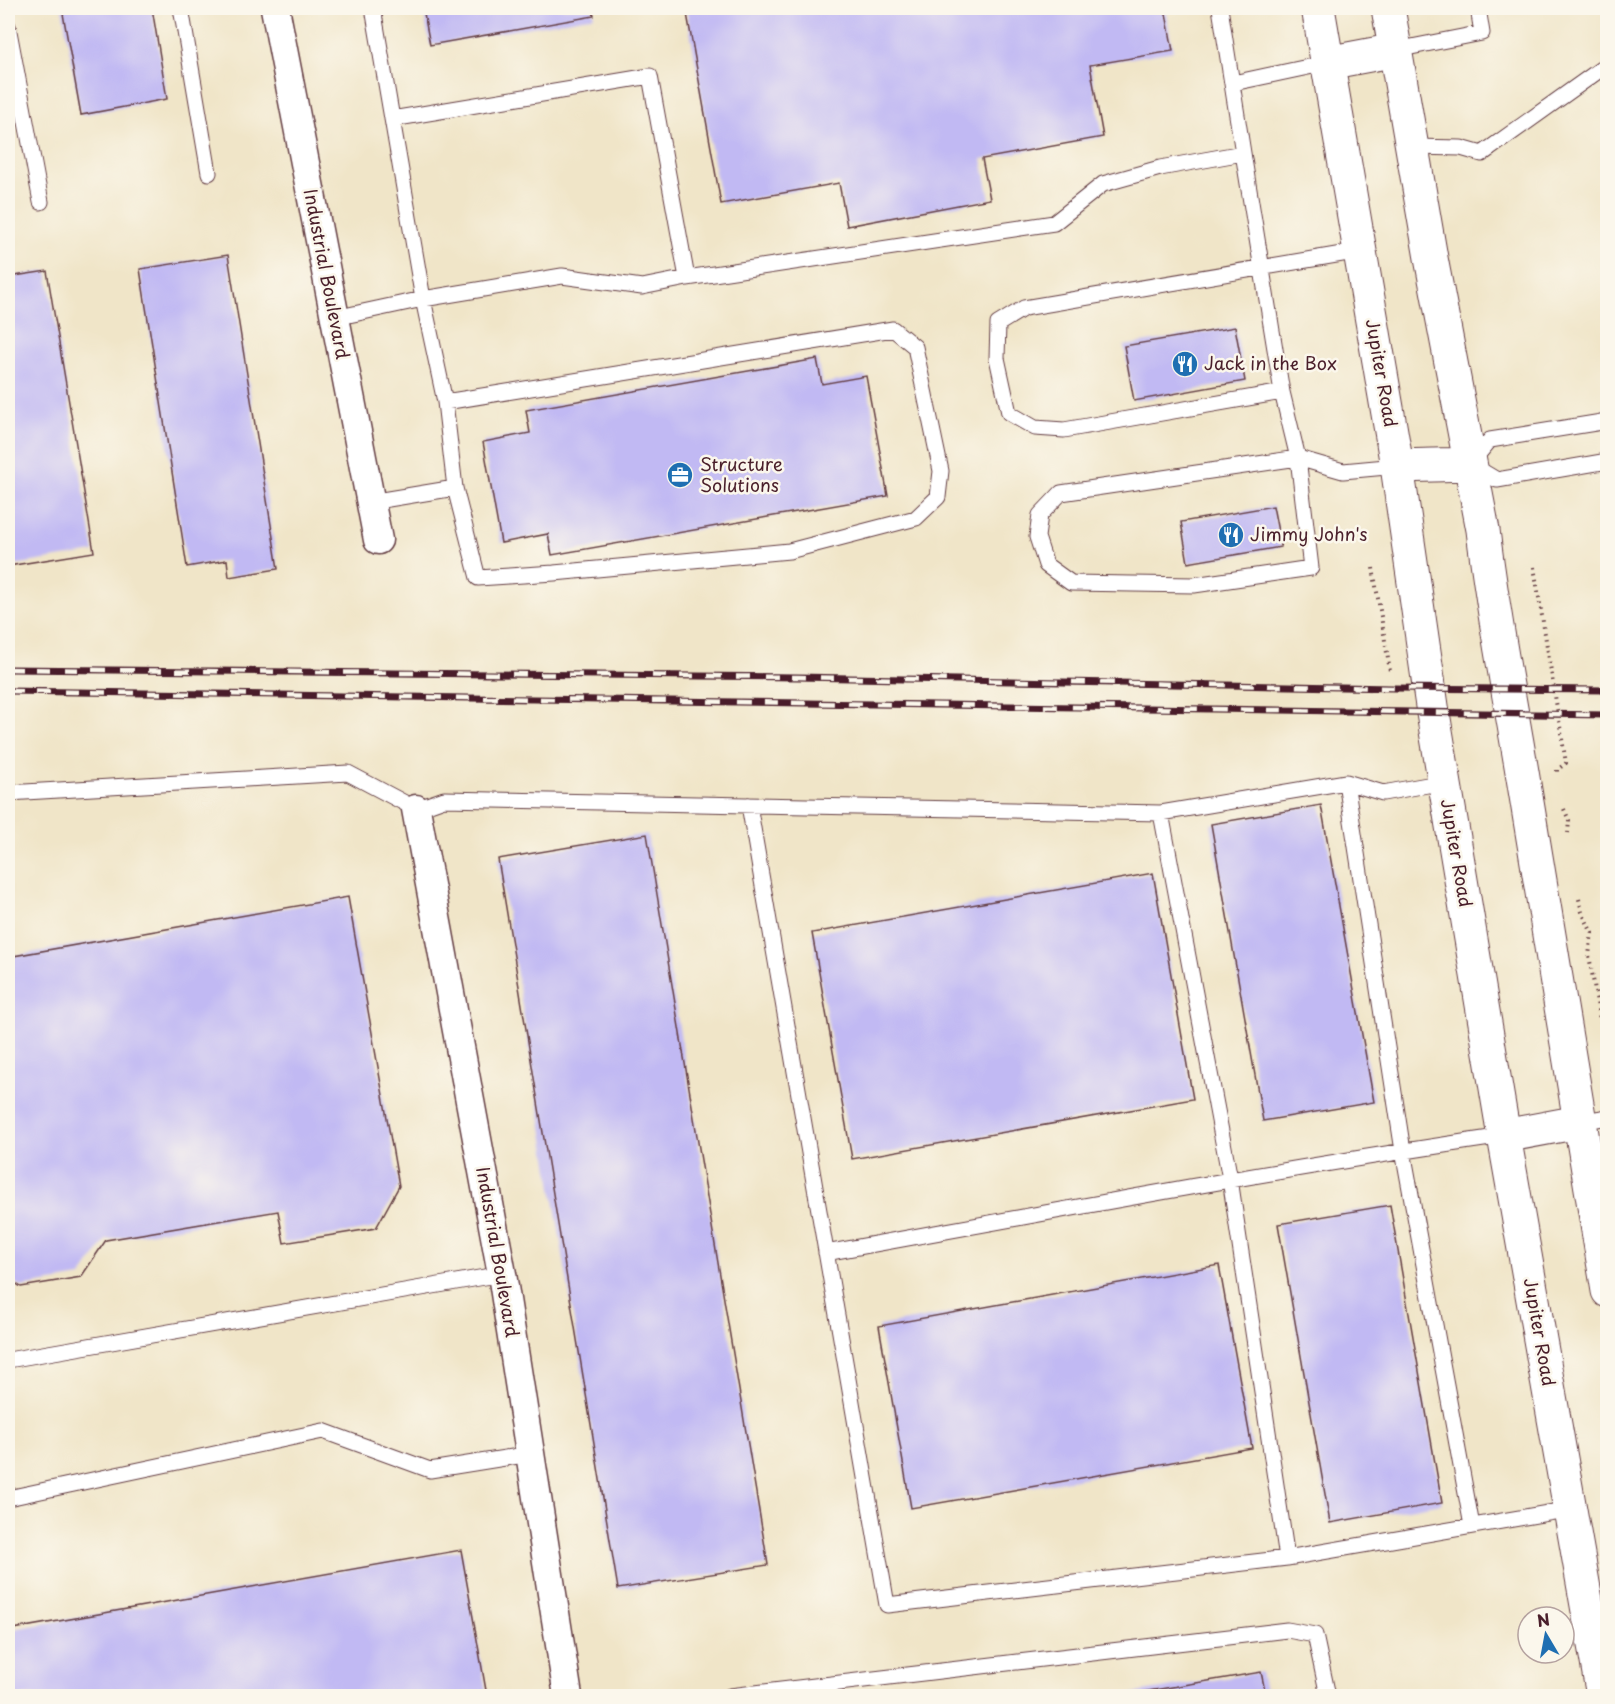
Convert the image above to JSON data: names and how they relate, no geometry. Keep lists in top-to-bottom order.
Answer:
{
  "streets": {
    "main road": ["Jupiter Road"],
    "street": ["Industrial Boulevard"]
  },
  "places": {
    "restaurant": ["Jack in the Box", "Jimmy John's"],
    "office": ["Structure Solutions"]
  },
  "north": "top"
}
